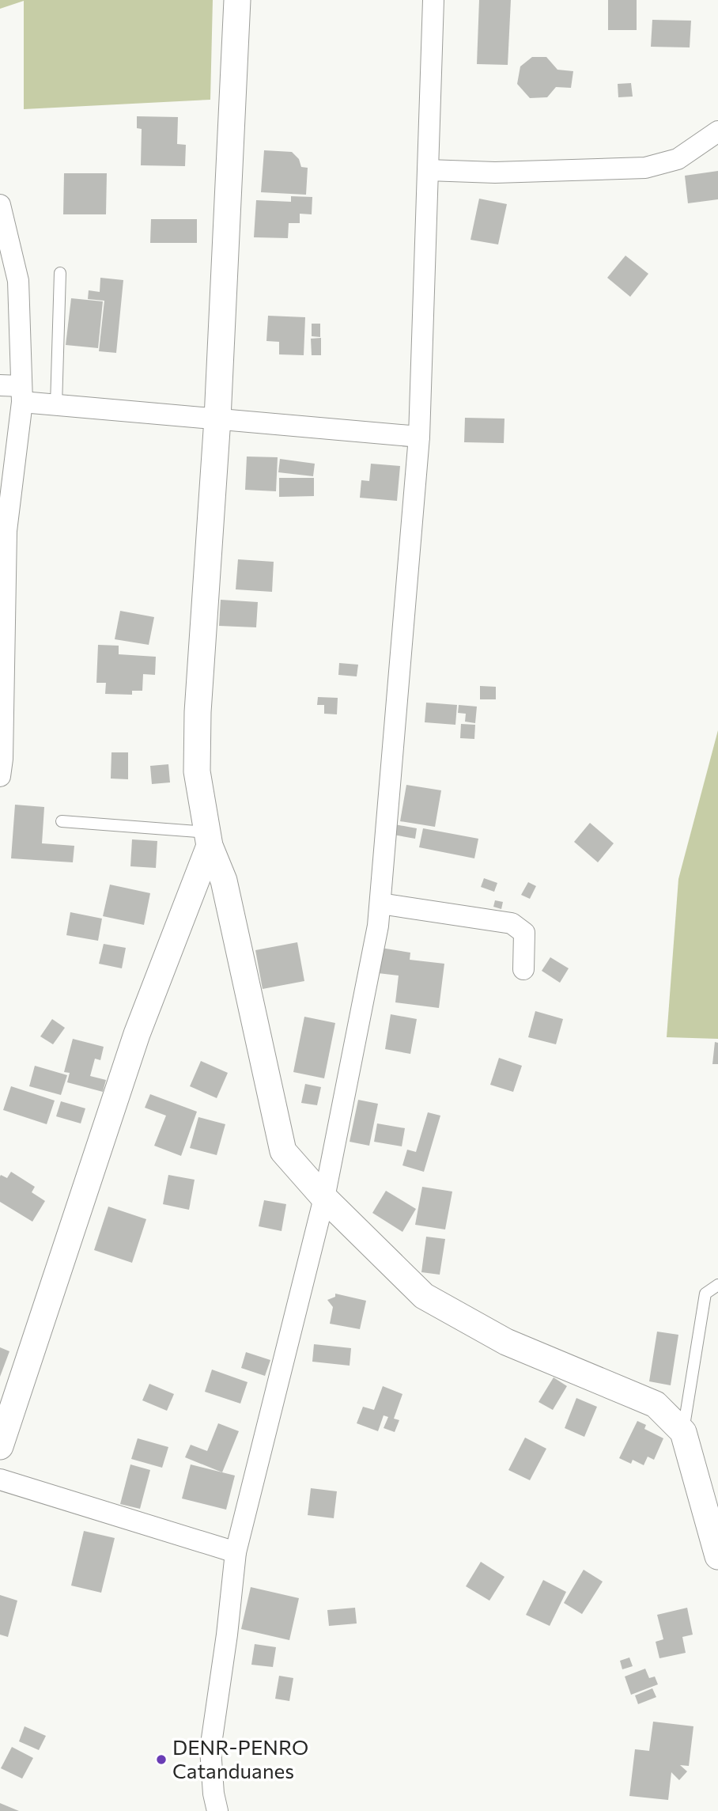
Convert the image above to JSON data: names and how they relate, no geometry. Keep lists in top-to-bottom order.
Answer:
{
  "places": ["DENR-PENRO Catanduanes"]
}
